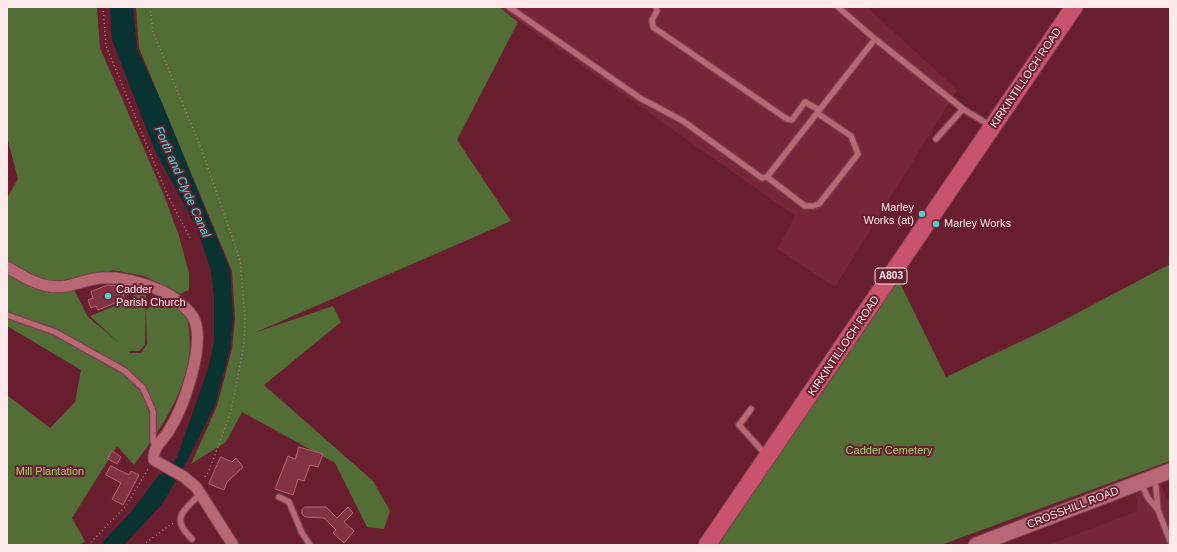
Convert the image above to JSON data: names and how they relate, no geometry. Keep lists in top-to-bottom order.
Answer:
{
  "streets": {
    "main road": ["KIRKINTILLOCH ROAD", "A803", "CROSSHILL ROAD"]
  },
  "water": ["Forth and Clyde Canal"],
  "parks": ["Cadder Cemetery", "Mill Plantation"],
  "places": ["Marley Works (at)", "Marley Works", "Cadder Parish Church"]
}
